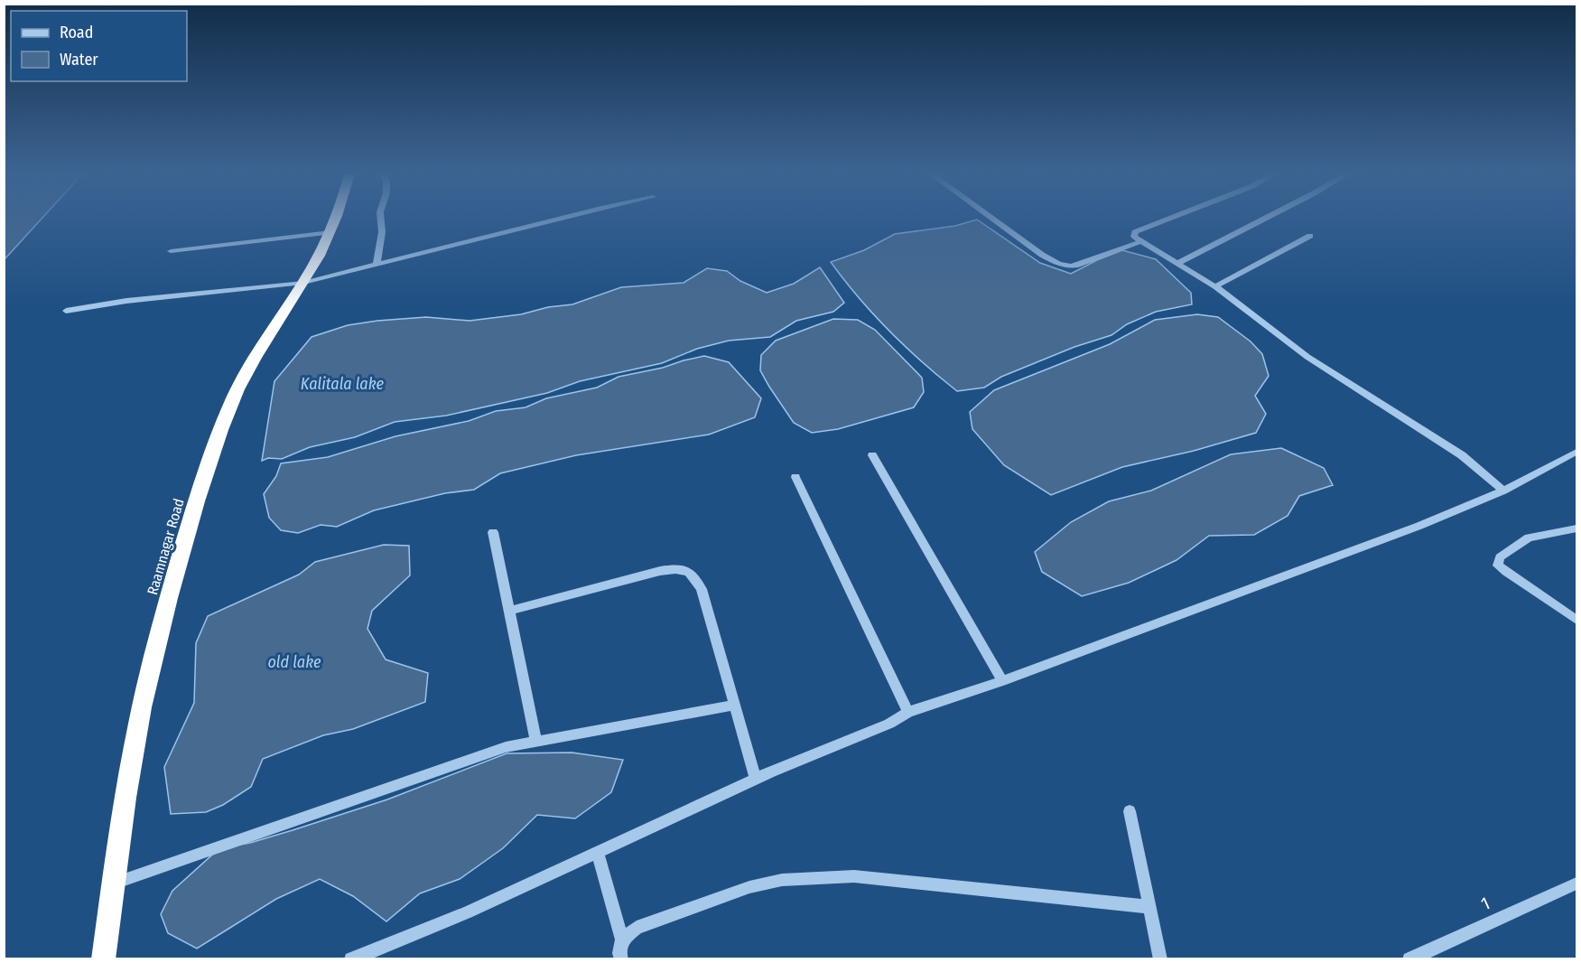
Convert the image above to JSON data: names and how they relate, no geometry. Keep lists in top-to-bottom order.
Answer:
{
  "streets": {
    "highway": ["Raamnagar Road"],
    "street": ["1"]
  },
  "water": ["Kalitala lake", "old lake"],
  "legend": ["Road", "Water"]
}
